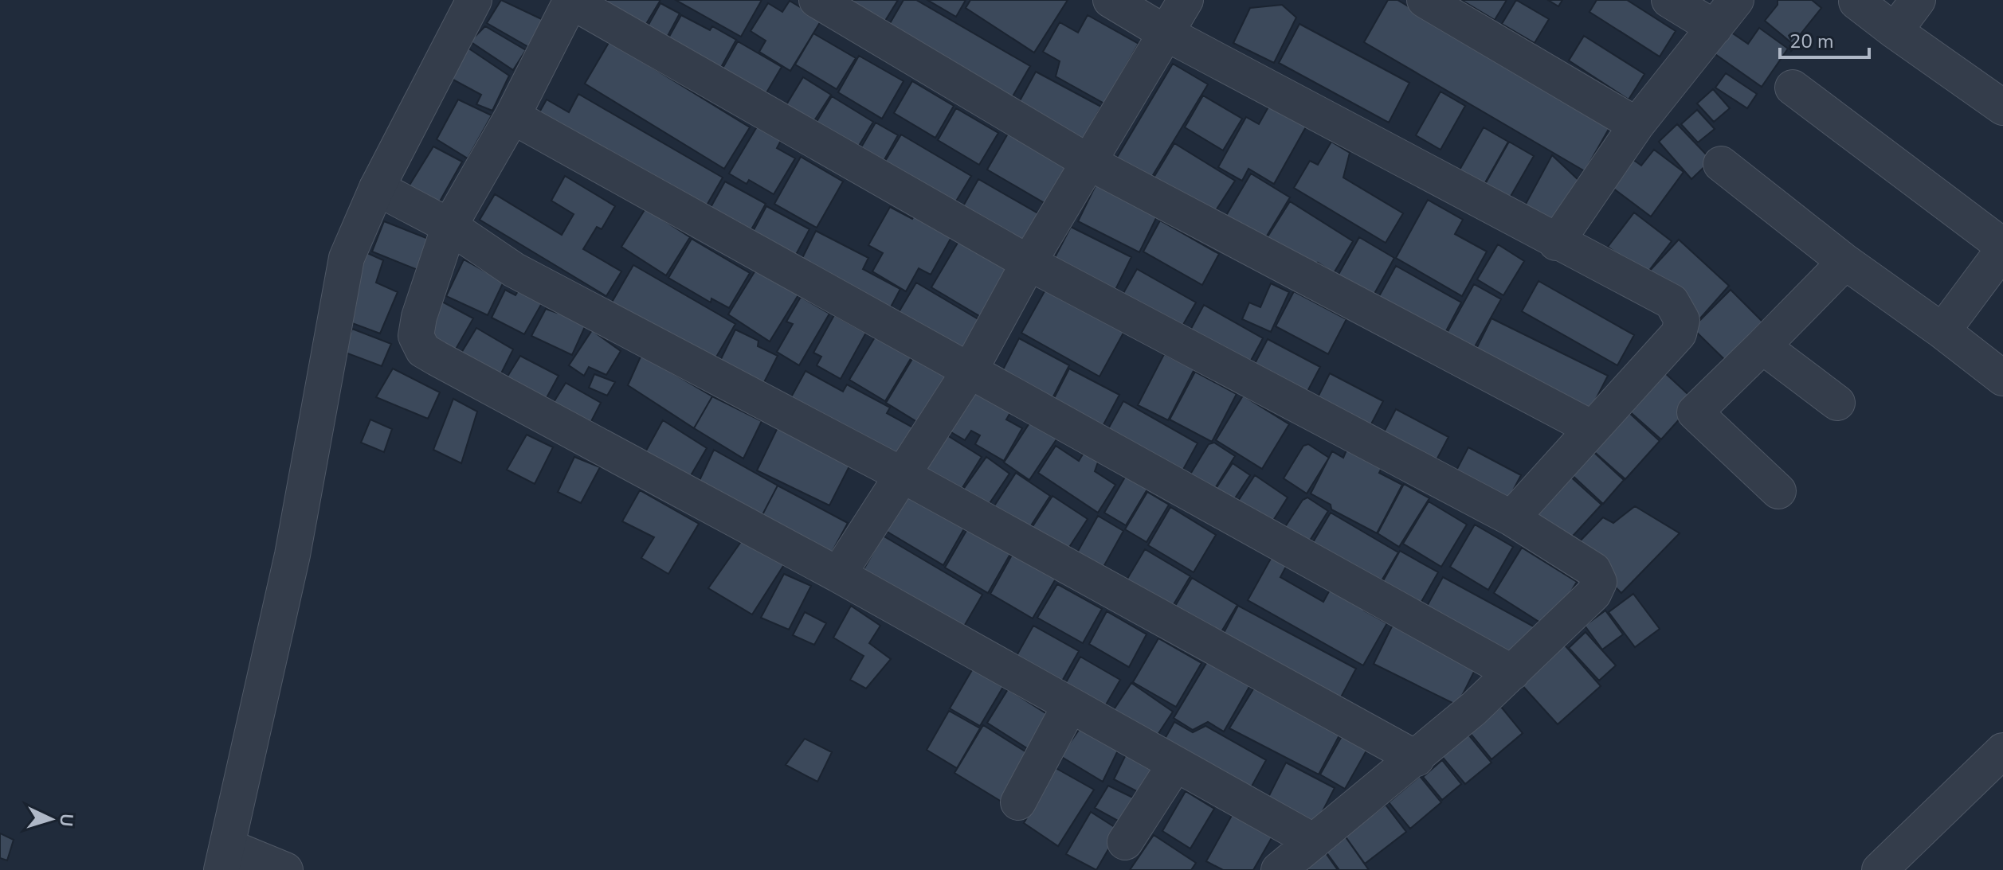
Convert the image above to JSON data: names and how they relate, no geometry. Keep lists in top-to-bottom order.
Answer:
{
  "scale_bar": "20 m",
  "north": "right"
}
